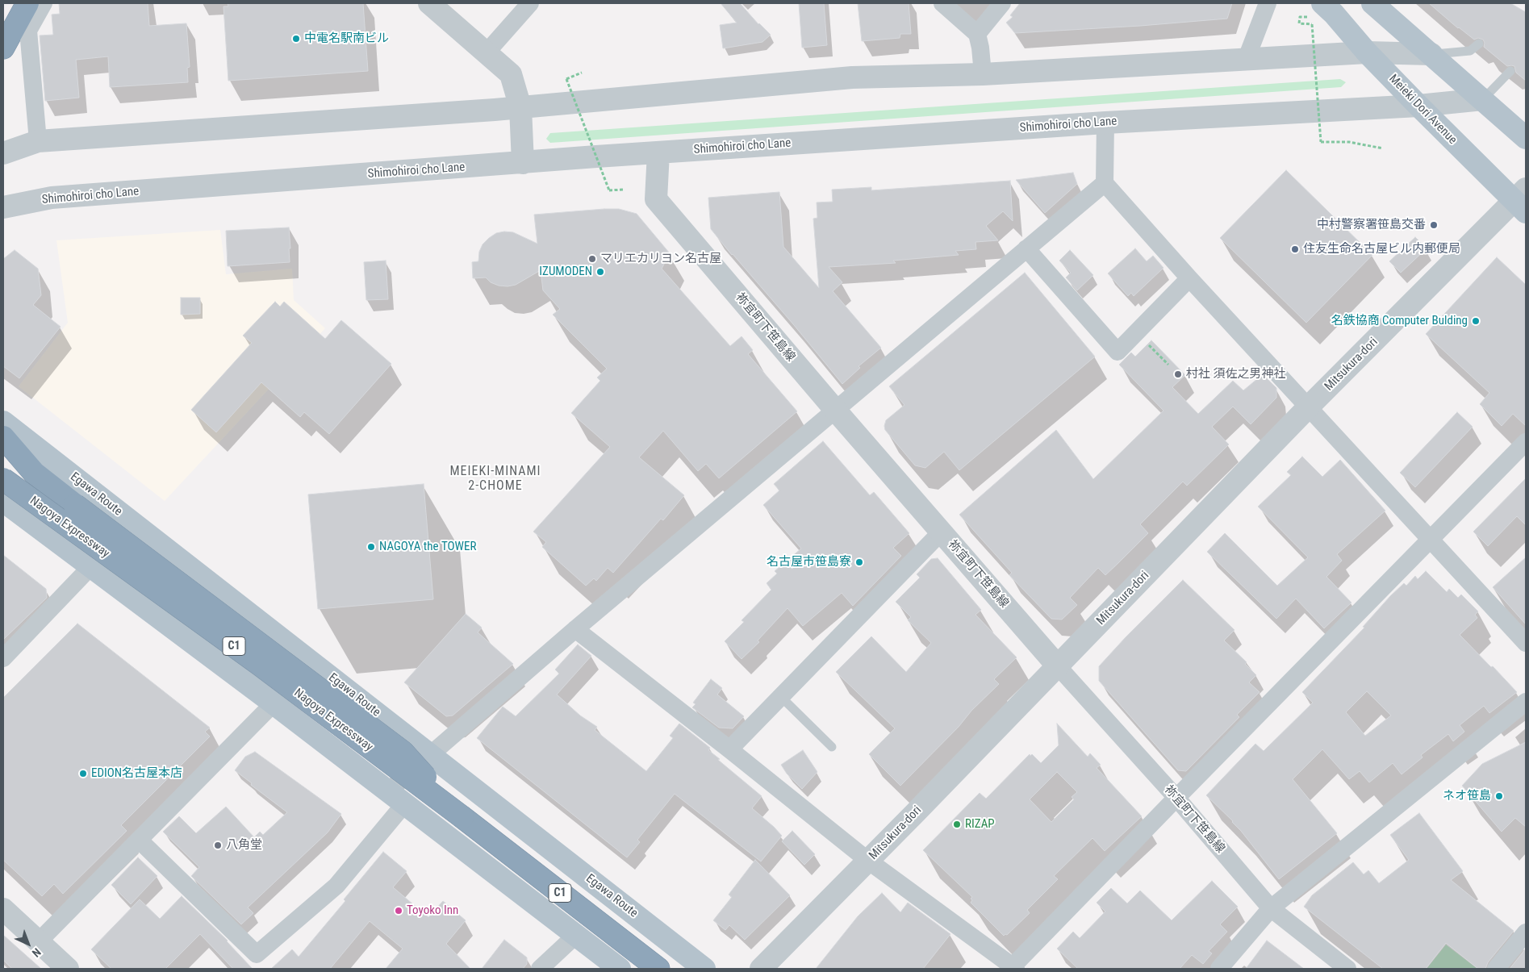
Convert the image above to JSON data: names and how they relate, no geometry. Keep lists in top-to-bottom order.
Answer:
{
  "streets": {
    "highway": ["Nagoya Expressway", "C1"],
    "main road": ["Meieki Dori Avenue", "Egawa Route"],
    "street": ["Shimohiroi cho Lane", "祢宜町下笹島線", "Mitsukura-dori"]
  },
  "crossings": [
    ["Meieki Dori Avenue", "Shimohiroi cho Lane"],
    ["Meieki Dori Avenue", "Mitsukura-dori"],
    ["Shimohiroi cho Lane", "祢宜町下笹島線"],
    ["祢宜町下笹島線", "Mitsukura-dori"]
  ],
  "districts": ["MEIEKI-MINAMI 2-CHOME"],
  "places": [
    "中電名駅南ビル",
    "中村警察署笹島交番",
    "住友生命名古屋ビル内郵便局",
    "マリエカリヨン名古屋",
    "IZUMODEN",
    "名鉄協商 Computer Bulding",
    "村社 須佐之男神社",
    "NAGOYA the TOWER",
    "名古屋市笹島寮",
    "EDION名古屋本店",
    "ネオ笹島",
    "RIZAP",
    "八角堂",
    "Toyoko Inn"
  ],
  "north": "bottom right"
}
